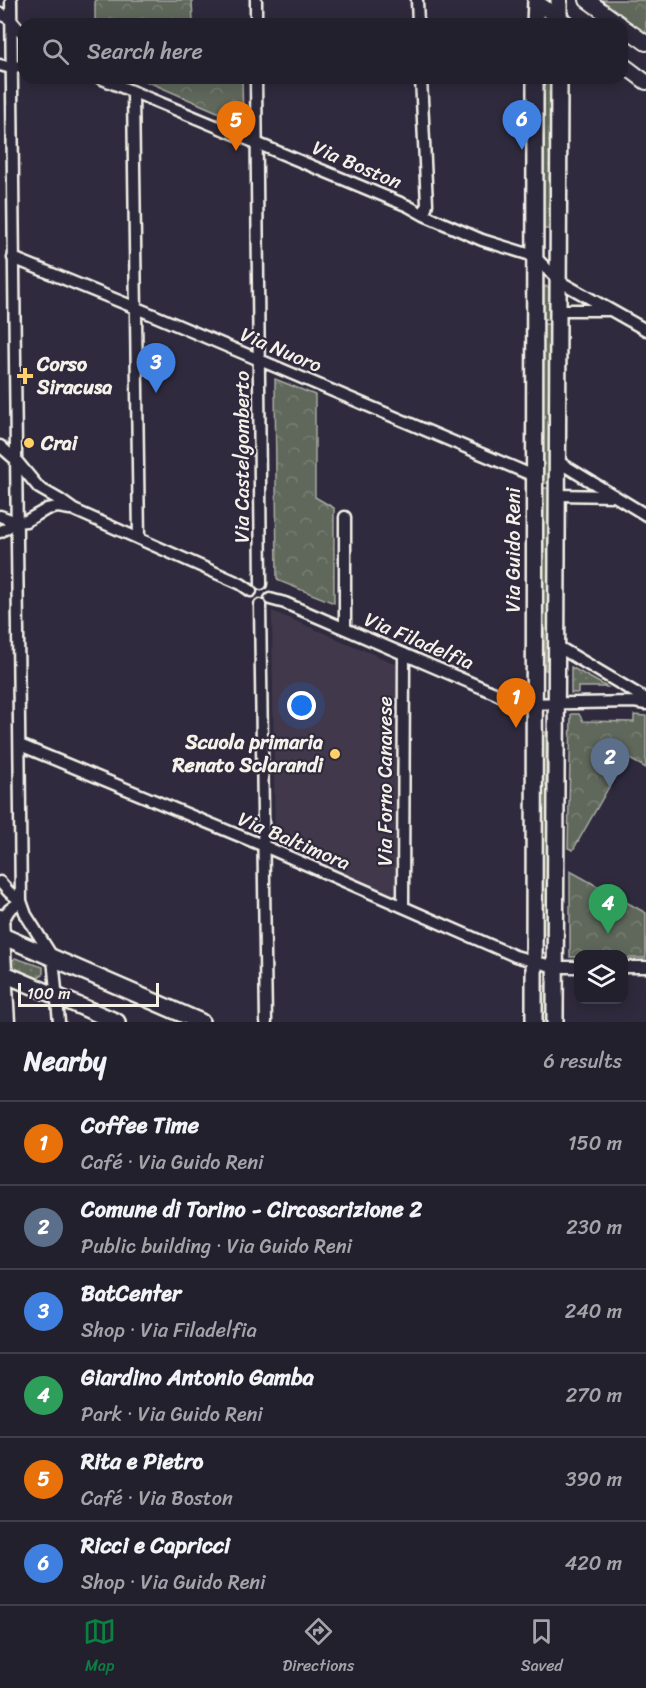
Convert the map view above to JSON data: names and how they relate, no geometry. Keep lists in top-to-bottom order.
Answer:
{
  "streets": {
    "main road": ["Via Guido Reni"],
    "street": [
      "Via Boston",
      "Via Nuoro",
      "Via Castelgomberto",
      "Via Filadelfia",
      "Via Forno Canavese",
      "Via Baltimora"
    ]
  },
  "crossings": [
    ["Via Boston", "Via Castelgomberto"],
    ["Via Boston", "Via Guido Reni"],
    ["Via Nuoro", "Via Castelgomberto"],
    ["Via Nuoro", "Via Guido Reni"],
    ["Via Castelgomberto", "Via Filadelfia"],
    ["Via Guido Reni", "Via Filadelfia"],
    ["Via Guido Reni", "Via Baltimora"],
    ["Via Filadelfia", "Via Forno Canavese"],
    ["Via Forno Canavese", "Via Baltimora"]
  ],
  "places": {
    "health": ["Corso Siracusa"],
    "other": ["Crai", "Scuola primaria Renato Sclarandi"]
  },
  "scale_bar": "100 m",
  "page": {
    "search": "Search here",
    "pins": [
      "6",
      "5",
      "3",
      "1",
      "2",
      "4"
    ],
    "scale": "100 m",
    "heading": ["Nearby", "6 results"],
    "list": [
      {
        "mark": "1",
        "name": "Coffee Time",
        "note": "Café · Via Guido Reni",
        "value": "150 m"
      },
      {
        "mark": "2",
        "name": "Comune di Torino - Circoscrizione 2",
        "note": "Public building · Via Guido Reni",
        "value": "230 m"
      },
      {
        "mark": "3",
        "name": "BatCenter",
        "note": "Shop · Via Filadelfia",
        "value": "240 m"
      },
      {
        "mark": "4",
        "name": "Giardino Antonio Gamba",
        "note": "Park · Via Guido Reni",
        "value": "270 m"
      },
      {
        "mark": "5",
        "name": "Rita e Pietro",
        "note": "Café · Via Boston",
        "value": "390 m"
      },
      {
        "mark": "6",
        "name": "Ricci e Capricci",
        "note": "Shop · Via Guido Reni",
        "value": "420 m"
      }
    ],
    "nav": ["Map", "Directions", "Saved"]
  }
}
